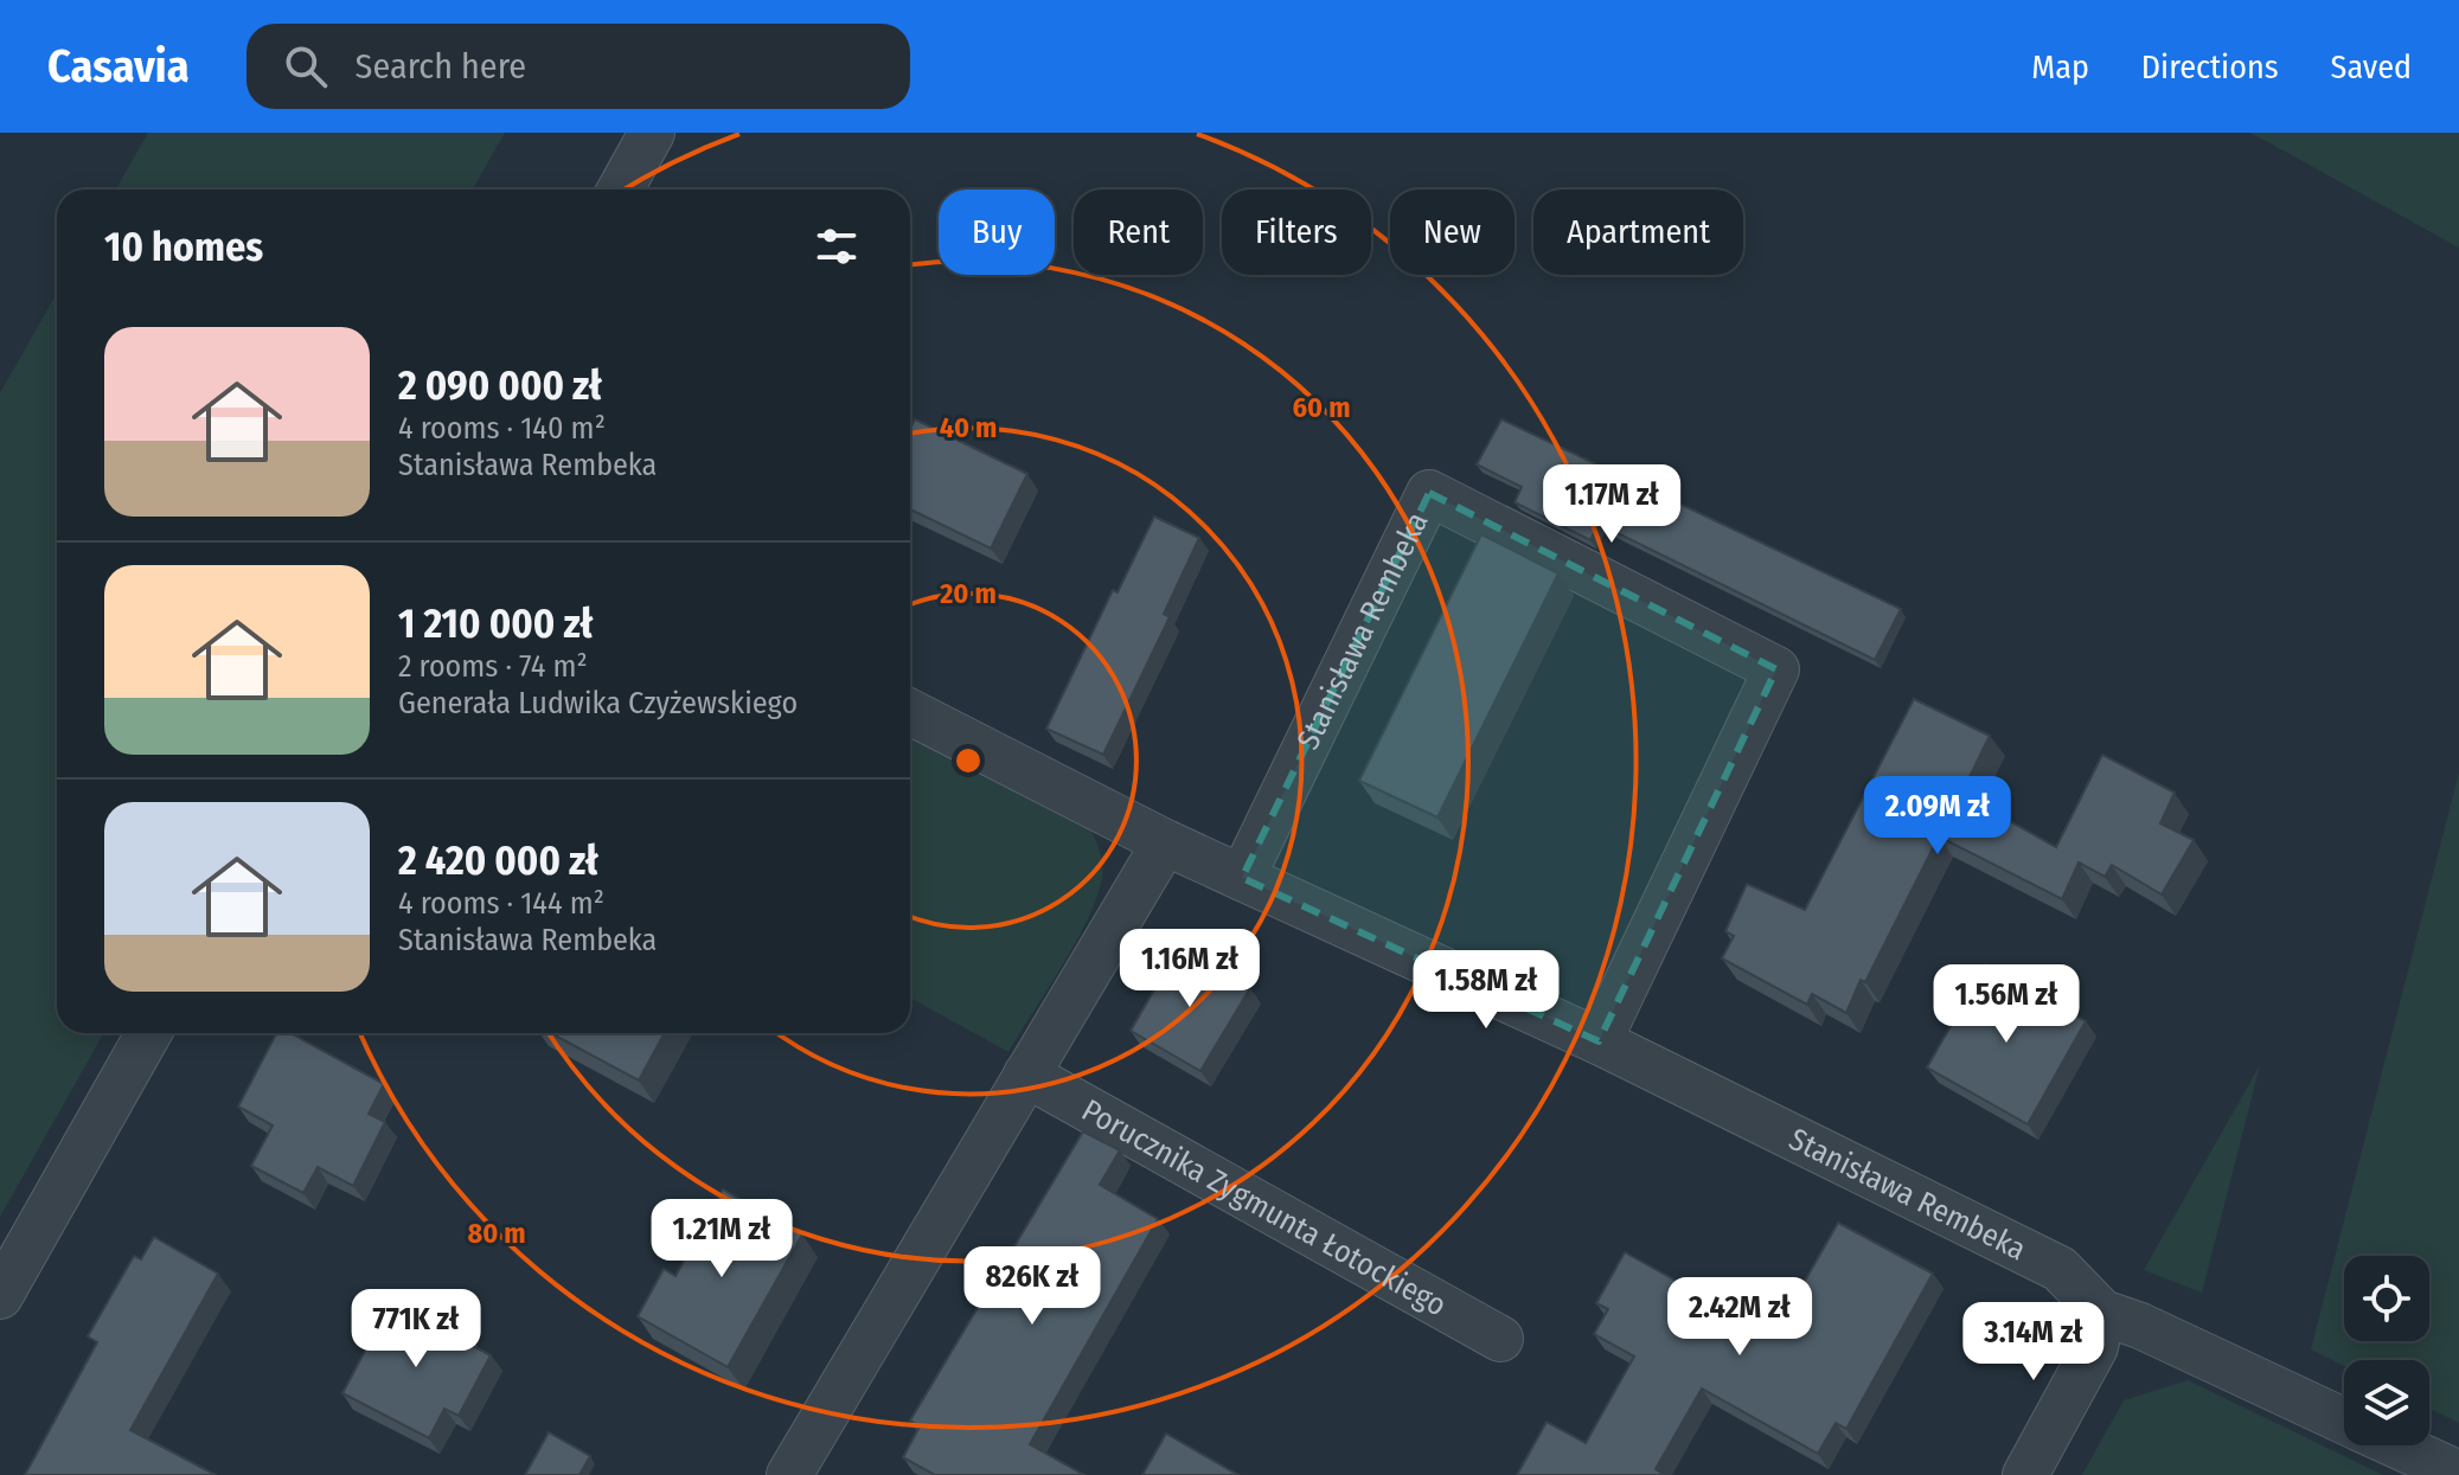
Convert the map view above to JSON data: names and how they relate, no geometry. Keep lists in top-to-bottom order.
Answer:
{
  "streets": {
    "street": ["Stanisława Rembeka", "Porucznika Zygmunta Łotockiego"]
  },
  "page": {
    "header": "Casavia",
    "search": "Search here",
    "nav": ["Map", "Directions", "Saved"],
    "chip": [
      "Buy",
      "Rent",
      "Filters",
      "New",
      "Apartment"
    ],
    "heading": "10 homes",
    "list": [
      {
        "name": "2 090 000 zł",
        "note": "4 rooms · 140 m² · Stanisława Rembeka"
      },
      {
        "name": "1 210 000 zł",
        "note": "2 rooms · 74 m² · Generała Ludwika Czyżewskiego"
      },
      {
        "name": "2 420 000 zł",
        "note": "4 rooms · 144 m² · Stanisława Rembeka"
      }
    ],
    "price": [
      "1.17M zł",
      "2.09M zł",
      "1.16M zł",
      "1.58M zł",
      "1.56M zł",
      "1.21M zł",
      "826K zł",
      "2.42M zł",
      "771K zł",
      "3.14M zł"
    ]
  },
  "rings": [
    "60 m",
    "40 m",
    "20 m",
    "80 m"
  ]
}
